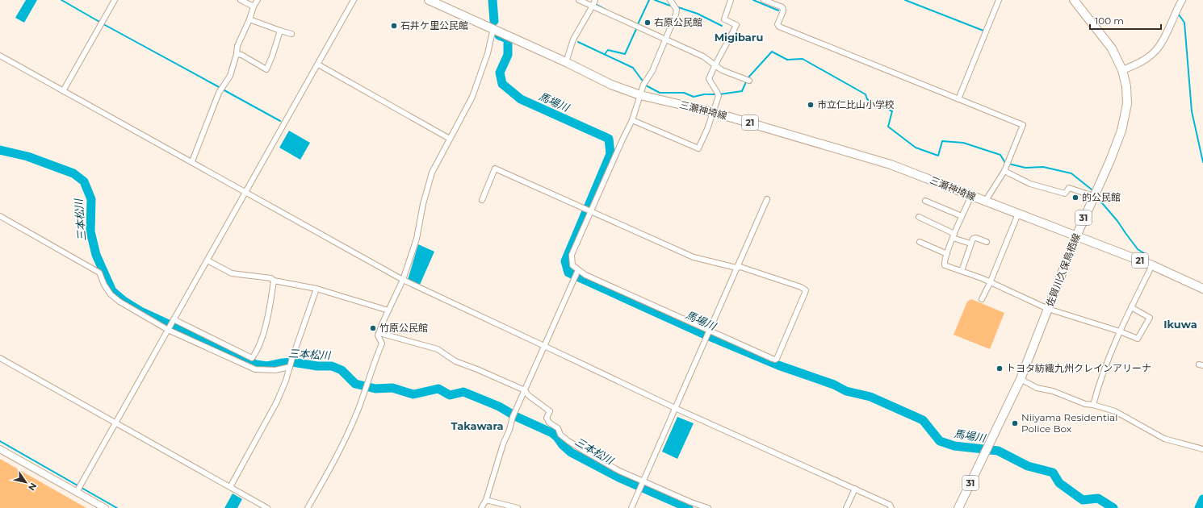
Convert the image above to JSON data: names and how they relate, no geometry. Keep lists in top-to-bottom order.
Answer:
{
  "streets": {
    "main road": [
      "三瀬神埼線",
      "21",
      "31",
      "佐賀川久保鳥栖線"
    ]
  },
  "crossings": [
    ["三瀬神埼線", "21"],
    ["三瀬神埼線", "佐賀川久保鳥栖線"],
    ["21", "佐賀川久保鳥栖線"]
  ],
  "districts": ["Migibaru", "Ikuwa", "Takawara"],
  "water": ["馬場川", "三本松川"],
  "places": [
    "右原公民館",
    "石井ケ里公民館",
    "市立仁比山小学校",
    "的公民館",
    "竹原公民館",
    "トヨタ紡織九州クレインアリーナ",
    "Niiyama Residential Police Box"
  ],
  "scale_bar": "100 m",
  "north": "bottom right"
}
